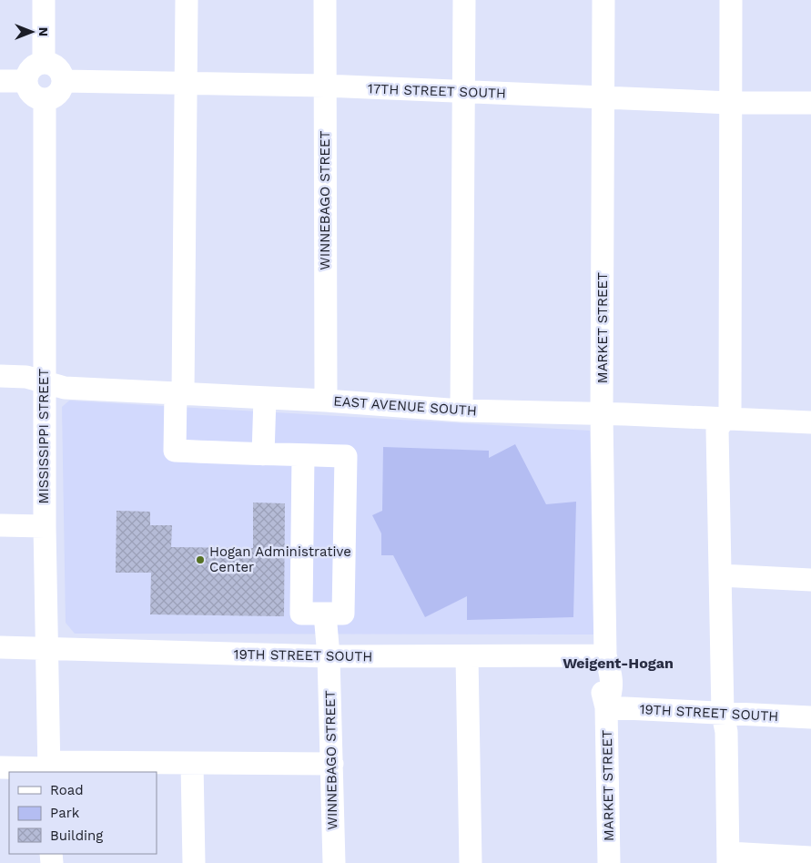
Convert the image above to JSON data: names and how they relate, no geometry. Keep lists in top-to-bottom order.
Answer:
{
  "streets": {
    "street": [
      "17TH STREET SOUTH",
      "WINNEBAGO STREET",
      "MARKET STREET",
      "EAST AVENUE SOUTH",
      "MISSISSIPPI STREET",
      "19TH STREET SOUTH"
    ]
  },
  "crossings": [
    ["17TH STREET SOUTH", "WINNEBAGO STREET"],
    ["17TH STREET SOUTH", "MARKET STREET"],
    ["17TH STREET SOUTH", "MISSISSIPPI STREET"],
    ["WINNEBAGO STREET", "EAST AVENUE SOUTH"],
    ["WINNEBAGO STREET", "19TH STREET SOUTH"],
    ["MARKET STREET", "EAST AVENUE SOUTH"],
    ["MARKET STREET", "19TH STREET SOUTH"],
    ["EAST AVENUE SOUTH", "MISSISSIPPI STREET"],
    ["MISSISSIPPI STREET", "19TH STREET SOUTH"]
  ],
  "districts": ["Weigent-Hogan"],
  "places": ["Hogan Administrative Center"],
  "legend": ["Road", "Park", "Building"],
  "north": "right"
}
